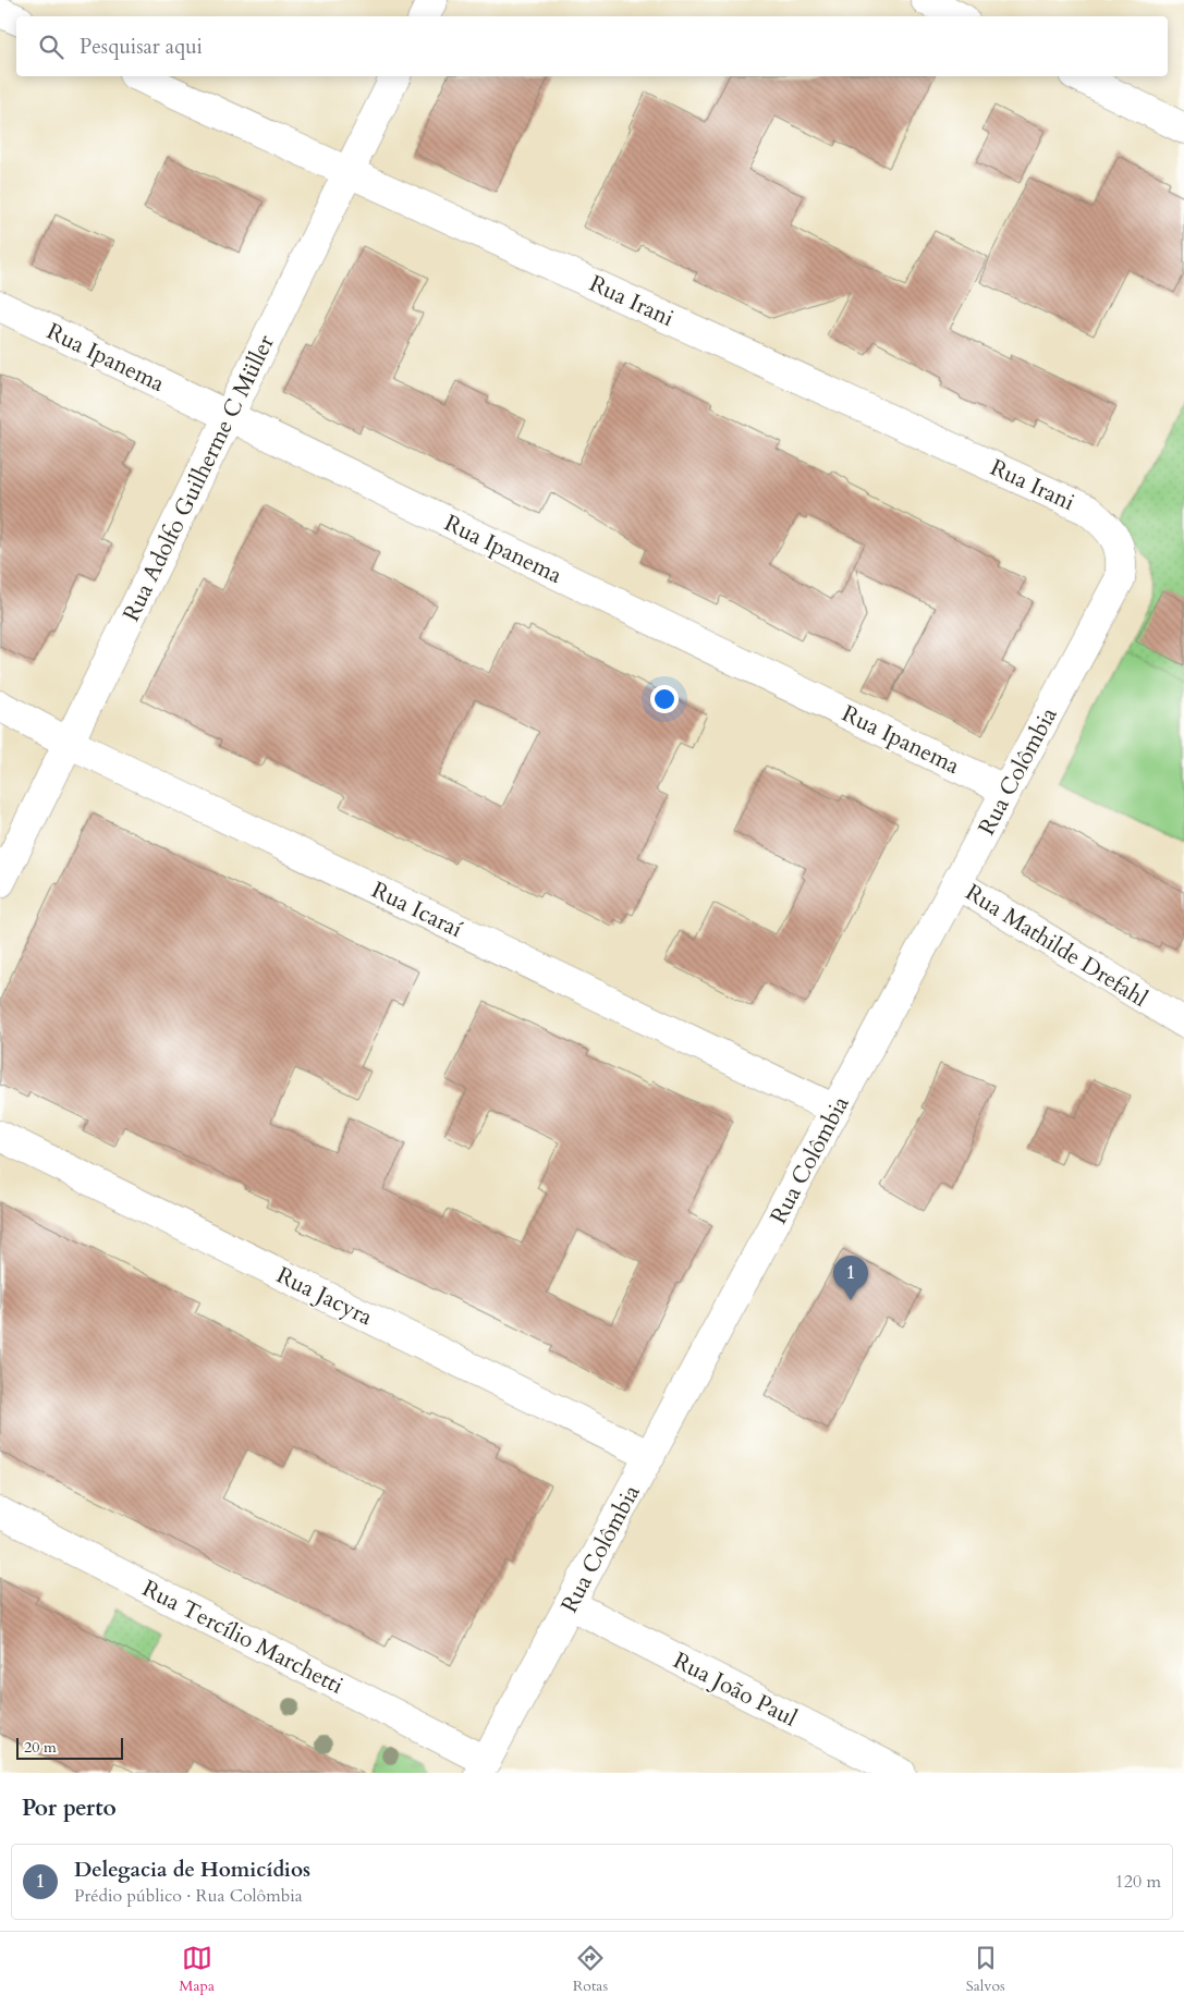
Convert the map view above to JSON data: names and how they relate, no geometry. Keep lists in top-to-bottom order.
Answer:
{
  "streets": {
    "street": [
      "Rua Irani",
      "Rua Ipanema",
      "Rua Adolfo Guilherme C Müller",
      "Rua Colômbia",
      "Rua Icaraí",
      "Rua Mathilde Drefahl",
      "Rua Jacyra",
      "Rua Tercílio Marchetti",
      "Rua João Paul"
    ]
  },
  "crossings": [
    ["Rua Irani", "Rua Adolfo Guilherme C Müller"],
    ["Rua Irani", "Rua Colômbia"],
    ["Rua Ipanema", "Rua Adolfo Guilherme C Müller"],
    ["Rua Ipanema", "Rua Colômbia"],
    ["Rua Adolfo Guilherme C Müller", "Rua Icaraí"],
    ["Rua Colômbia", "Rua Icaraí"],
    ["Rua Colômbia", "Rua Mathilde Drefahl"],
    ["Rua Colômbia", "Rua Jacyra"],
    ["Rua Colômbia", "Rua Tercílio Marchetti"],
    ["Rua Colômbia", "Rua João Paul"]
  ],
  "scale_bar": "20 m",
  "page": {
    "search": "Pesquisar aqui",
    "pins": "1",
    "scale": "20 m",
    "heading": "Por perto",
    "list": [
      {
        "mark": "1",
        "name": "Delegacia de Homicídios",
        "note": "Prédio público · Rua Colômbia",
        "value": "120 m"
      }
    ],
    "nav": ["Mapa", "Rotas", "Salvos"]
  }
}
